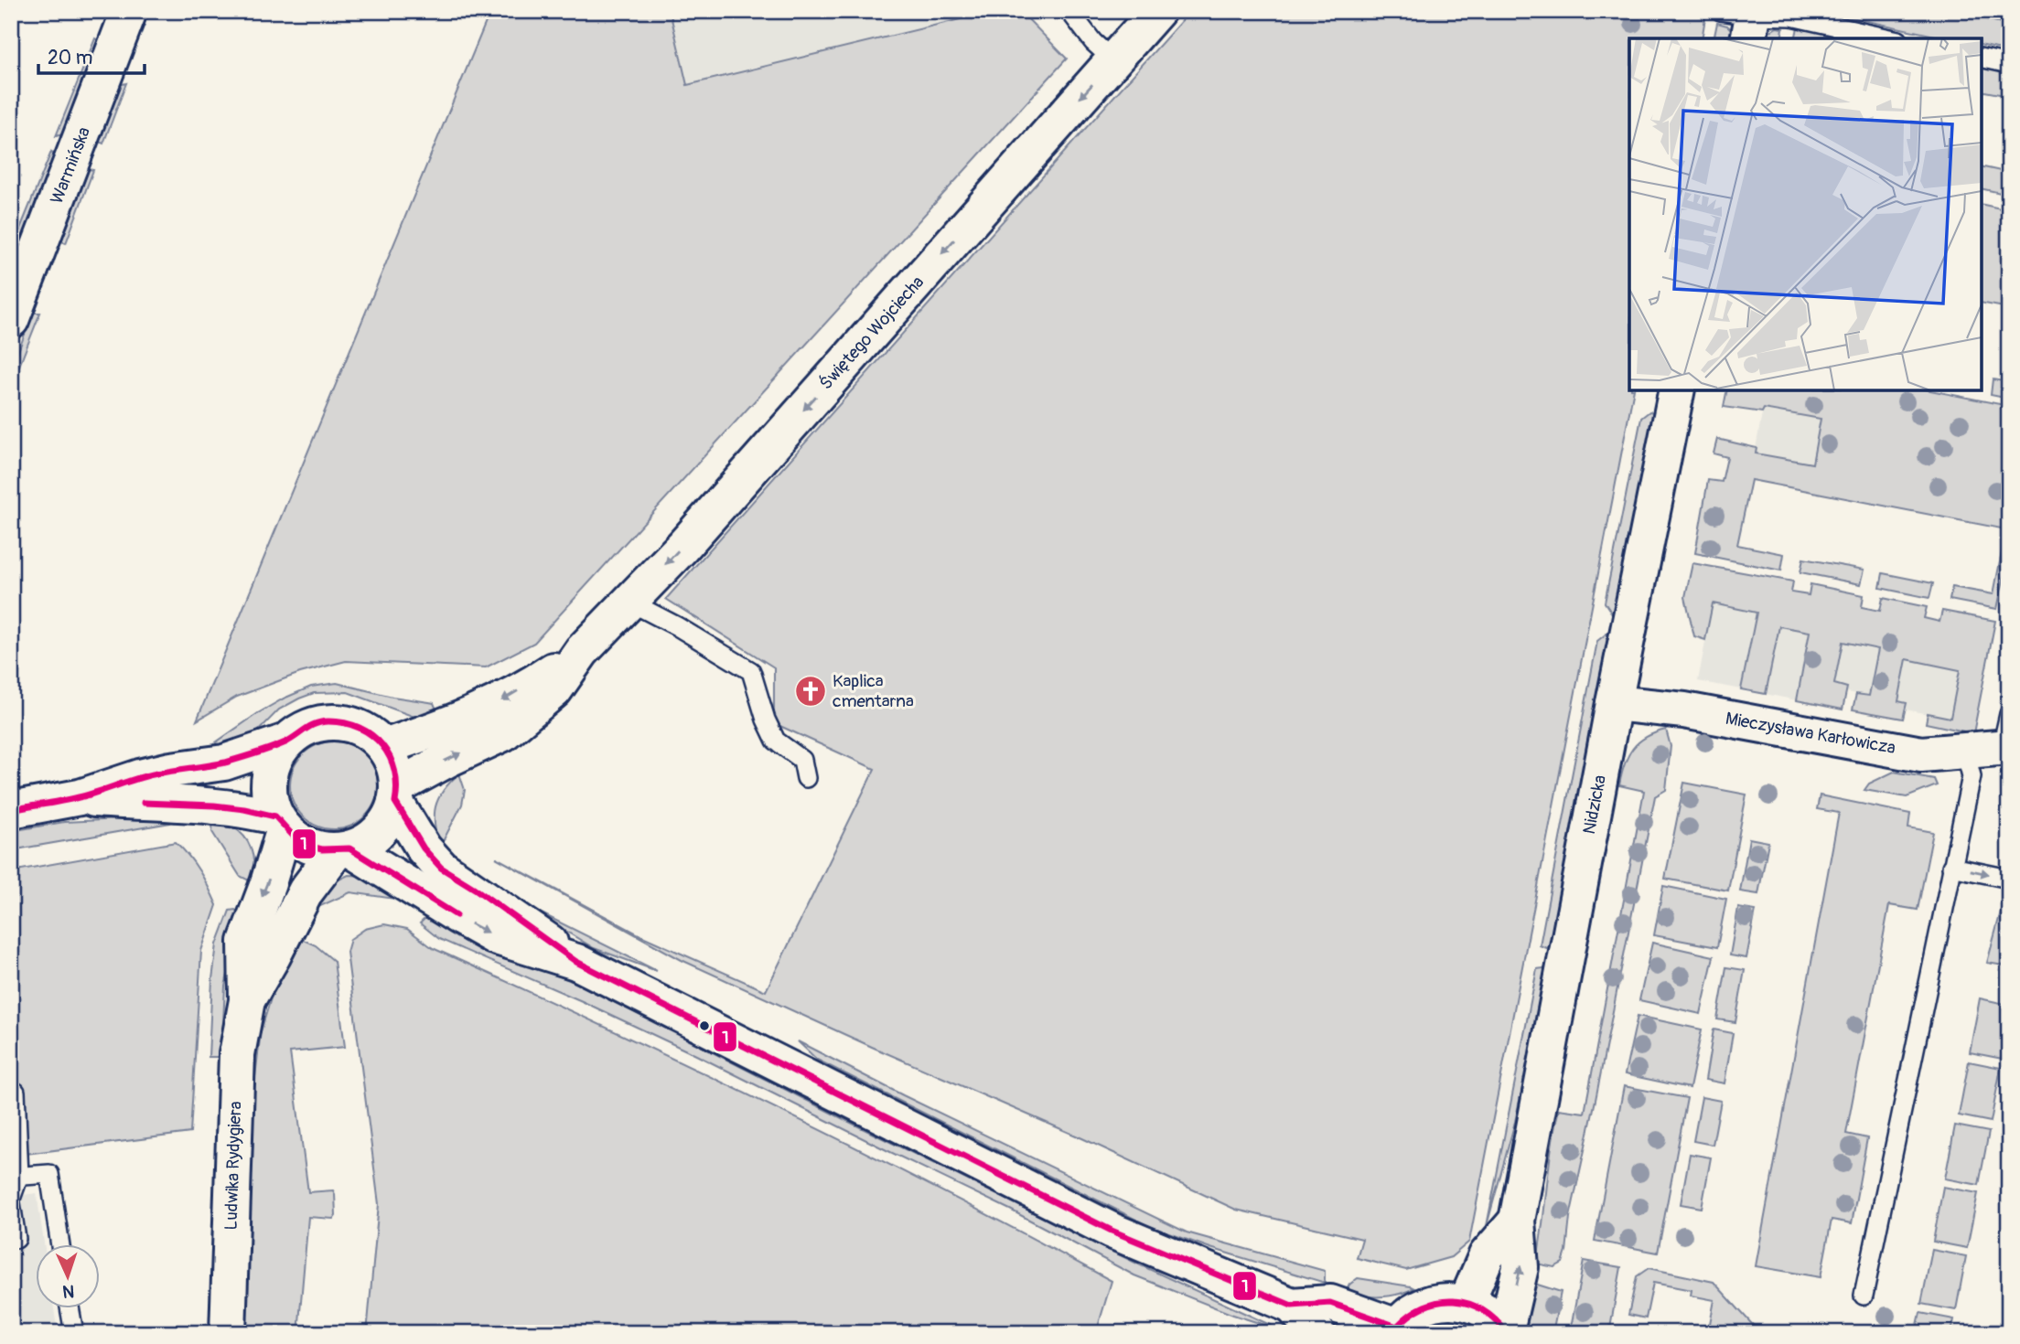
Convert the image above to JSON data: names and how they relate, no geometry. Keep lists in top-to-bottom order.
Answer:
{
  "streets": {
    "street": [
      "Warmińska",
      "Świętego Wojciecha",
      "Mieczysława Karłowicza",
      "Nidzicka",
      "Ludwika Rydygiera"
    ]
  },
  "crossings": [
    ["Mieczysława Karłowicza", "Nidzicka"]
  ],
  "one_way": ["Świętego Wojciecha"],
  "places": {
    "church": ["Kaplica cmentarna"]
  },
  "lines": ["transit line 1"],
  "scale_bar": "20 m",
  "north": "bottom"
}
